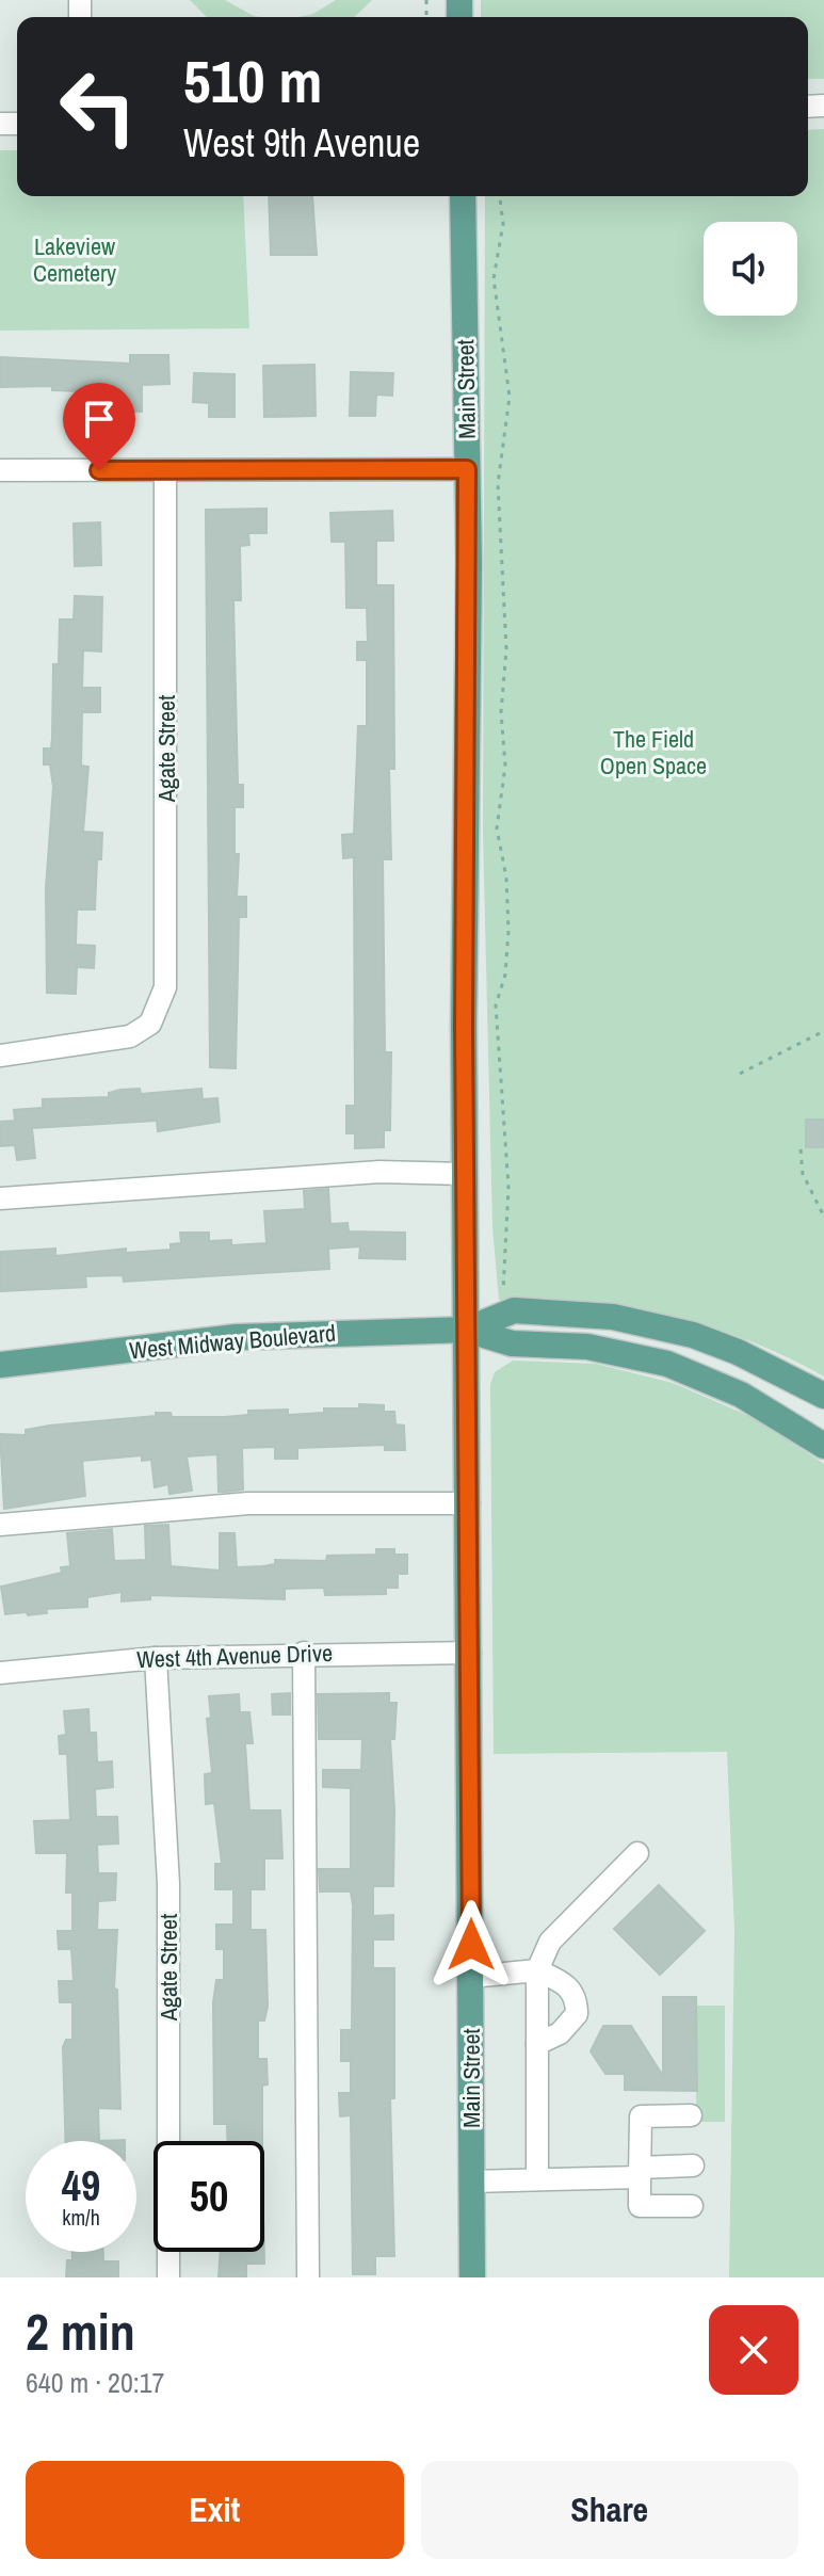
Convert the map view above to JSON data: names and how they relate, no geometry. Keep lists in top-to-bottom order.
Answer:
{
  "streets": {
    "main road": ["Main Street", "West Midway Boulevard"],
    "street": ["Agate Street", "West 4th Avenue Drive"]
  },
  "crossings": [
    ["Main Street", "West Midway Boulevard"],
    ["Main Street", "West 4th Avenue Drive"],
    ["Agate Street", "West 4th Avenue Drive"]
  ],
  "parks": ["Lakeview Cemetery", "The Field Open Space"],
  "page": {
    "turn": ["510 m", "West 9th Avenue"],
    "speed": "49 km/h",
    "limit": "50",
    "heading": ["2 min", "640 m · 20:17"],
    "buttons": ["Exit", "Share"]
  }
}
